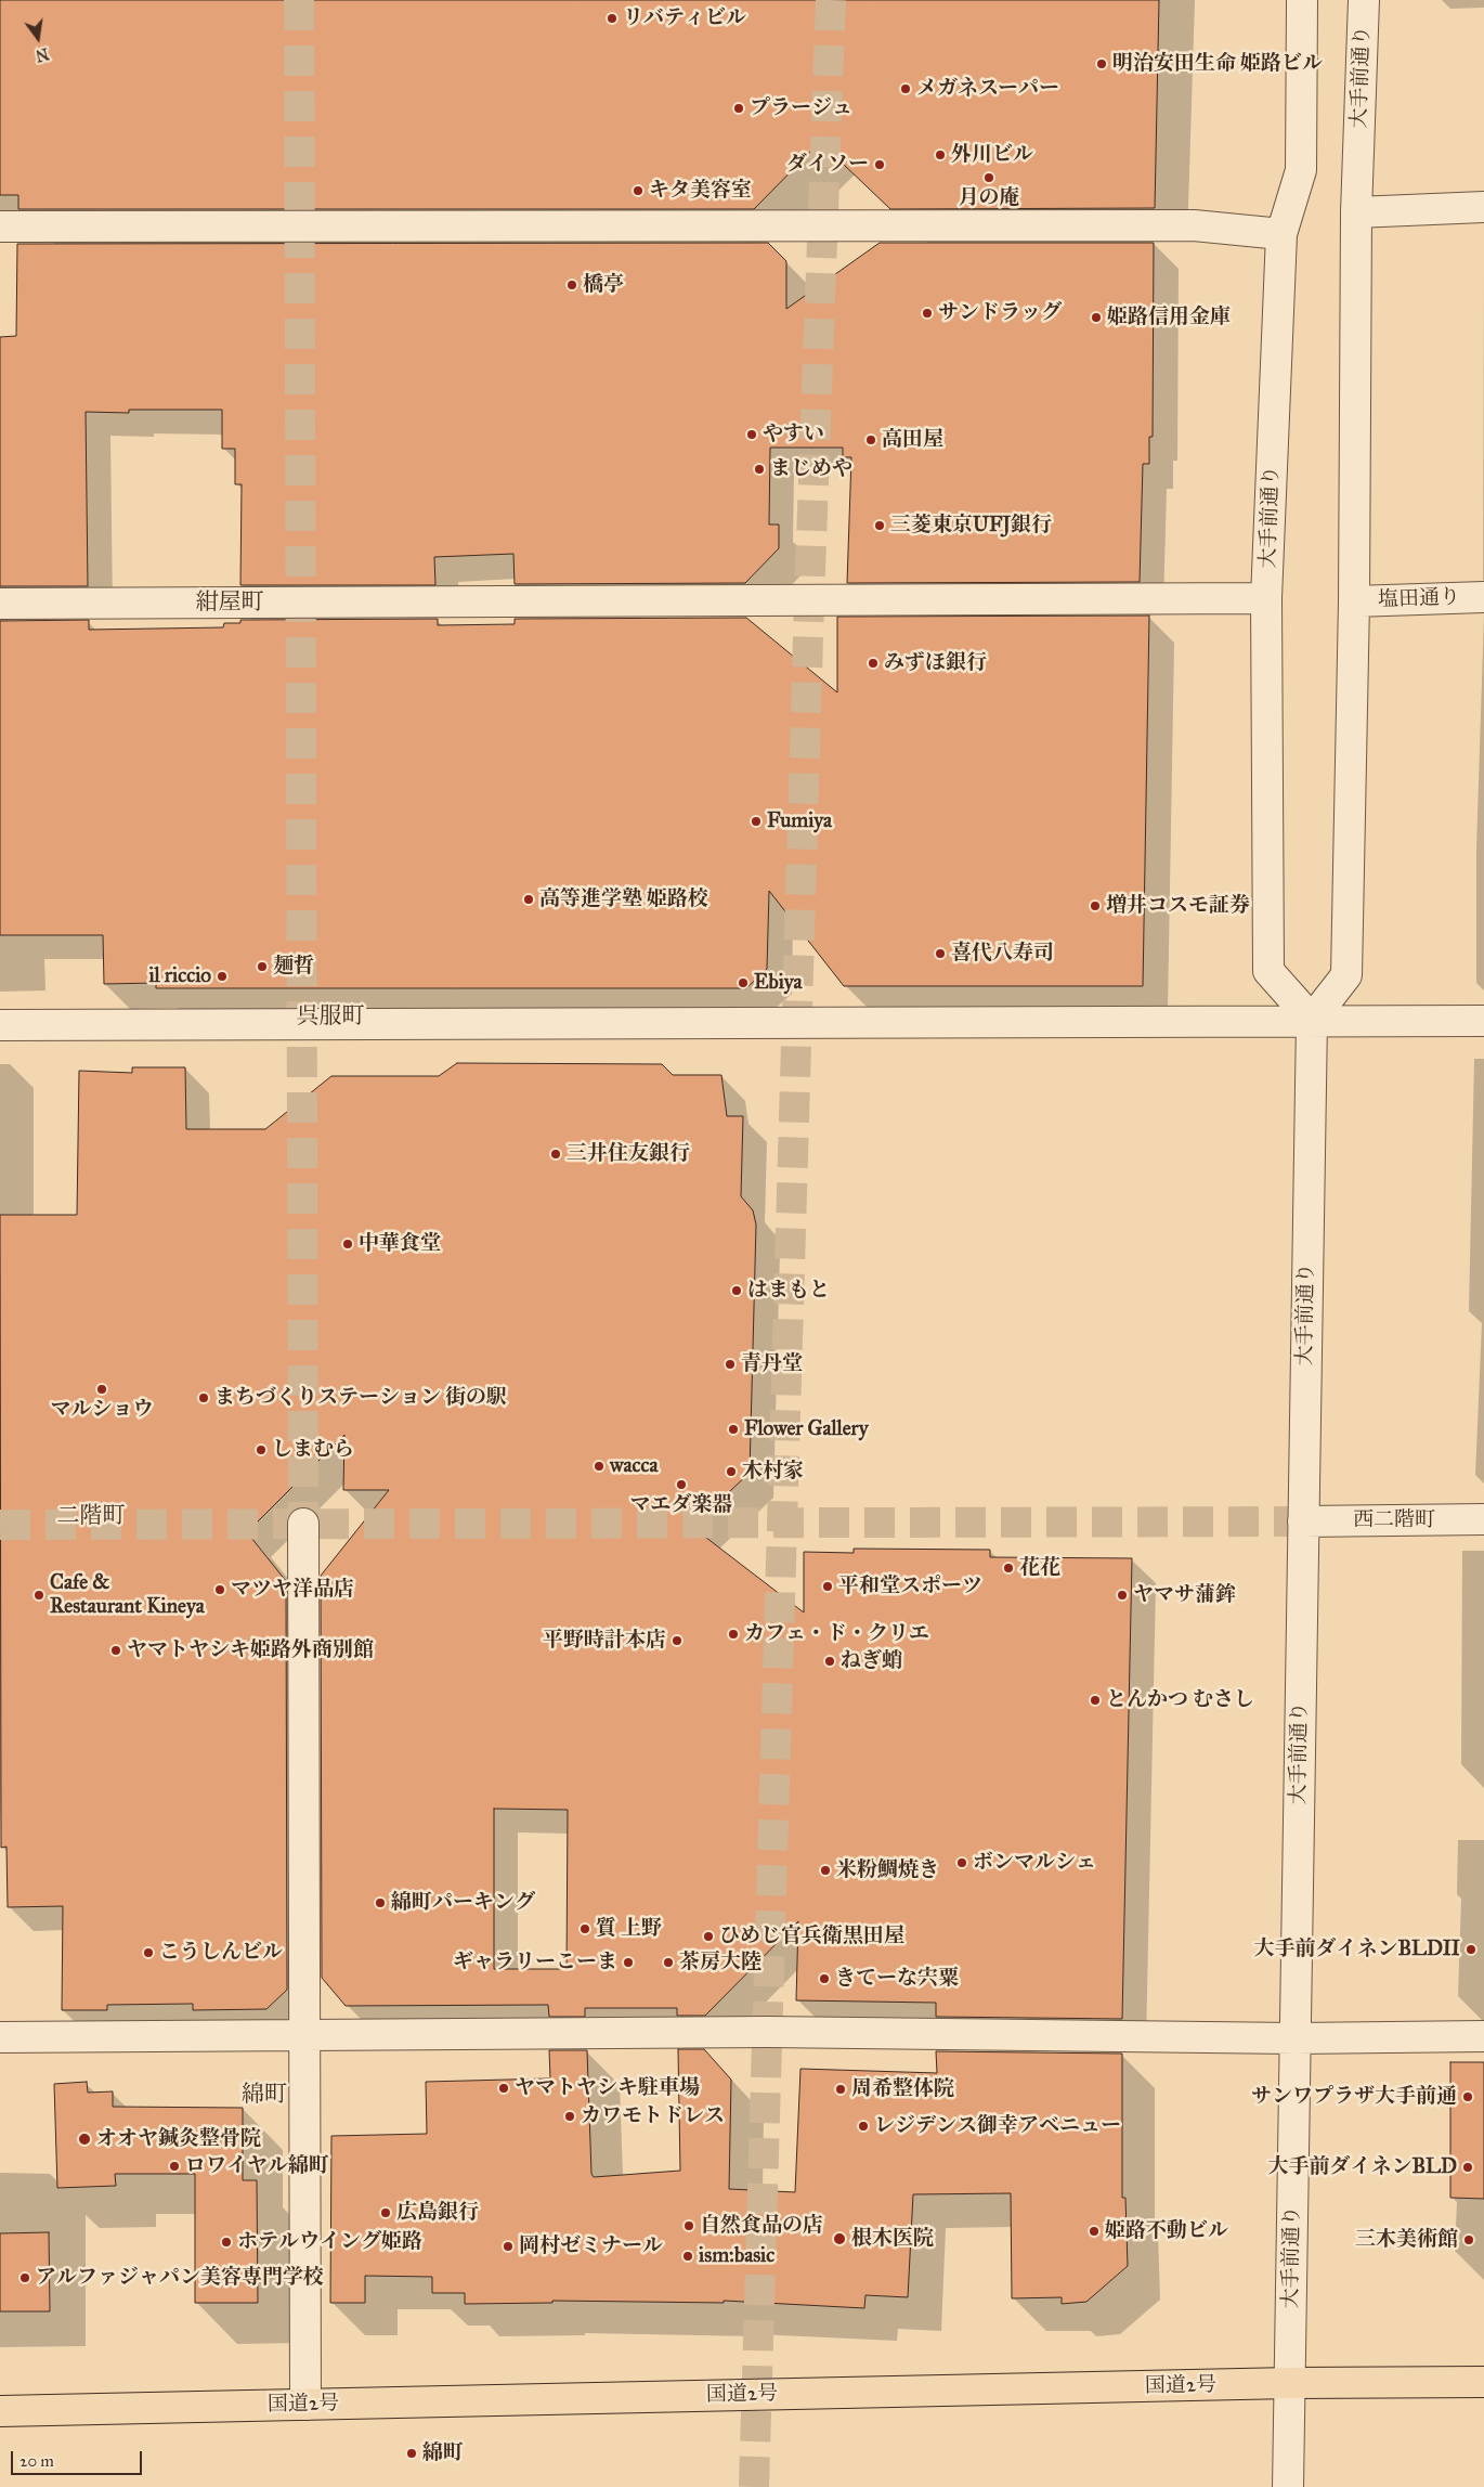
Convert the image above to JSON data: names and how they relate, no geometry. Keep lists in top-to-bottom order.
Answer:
{
  "streets": {
    "highway": ["国道2号"],
    "street": ["大手前通り", "塩田通り", "西二階町"]
  },
  "crossings": [
    ["大手前通り", "塩田通り"],
    ["大手前通り", "西二階町"],
    ["大手前通り", "国道2号"]
  ],
  "districts": [
    "紺屋町",
    "呉服町",
    "二階町",
    "綿町"
  ],
  "places": [
    "リバティビル",
    "明治安田生命 姫路ビル",
    "メガネスーパー",
    "プラージュ",
    "外川ビル",
    "ダイソー",
    "月の庵",
    "キタ美容室",
    "橋亭",
    "サンドラッグ",
    "姫路信用金庫",
    "やすい",
    "高田屋",
    "まじめや",
    "三菱東京UFJ銀行",
    "みずほ銀行",
    "Fumiya",
    "高等進学塾 姫路校",
    "増井コスモ証券",
    "喜代八寿司",
    "麺哲",
    "il riccio",
    "Ebiya",
    "三井住友銀行",
    "中華食堂",
    "はまもと",
    "青丹堂",
    "マルショウ",
    "まちづくりステーション 街の駅",
    "Flower Gallery",
    "しまむら",
    "wacca",
    "木村家",
    "マエダ楽器",
    "花花",
    "平和堂スポーツ",
    "マツヤ洋品店",
    "Cafe & Restaurant Kineya",
    "ヤマサ蒲鉾",
    "カフェ・ド・クリエ",
    "平野時計本店",
    "ヤマトヤシキ姫路外商別館",
    "ねぎ蛸",
    "とんかつ むさし",
    "ボンマルシェ",
    "米粉鯛焼き",
    "綿町パーキング",
    "質 上野",
    "ひめじ官兵衛黒田屋",
    "大手前ダイネンBLDII",
    "こうしんビル",
    "ギャラリーこーま",
    "茶房大陸",
    "きてーな宍粟",
    "ヤマトヤシキ駐車場",
    "周希整体院",
    "サンワプラザ大手前通",
    "カワモトドレス",
    "レジデンス御幸アベニュー",
    "オオヤ鍼灸整骨院",
    "ロワイヤル綿町",
    "大手前ダイネンBLD",
    "広島銀行",
    "自然食品の店",
    "姫路不動ビル",
    "根木医院",
    "三木美術館",
    "ホテルウイング姫路",
    "岡村ゼミナール",
    "ism:basic",
    "アルファジャパン美容専門学校",
    "綿町"
  ],
  "scale_bar": "20 m",
  "north": "bottom"
}
